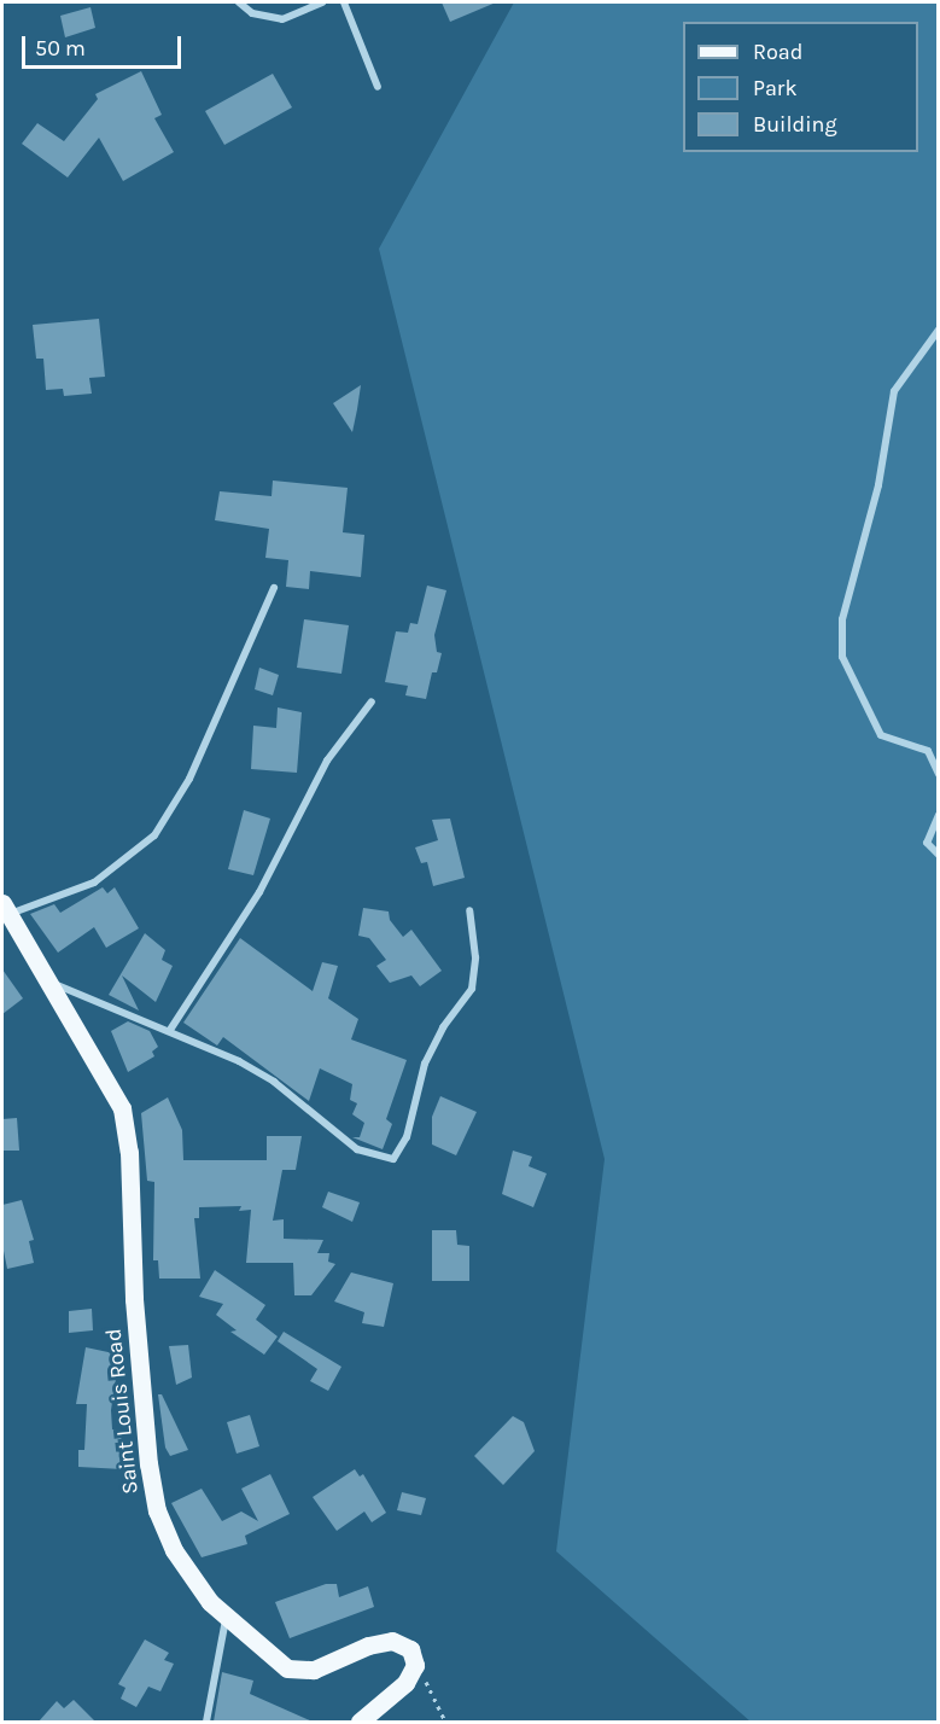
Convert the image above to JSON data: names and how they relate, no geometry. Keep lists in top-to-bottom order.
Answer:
{
  "streets": {
    "main road": ["Saint Louis Road"]
  },
  "legend": ["Road", "Park", "Building"],
  "scale_bar": "50 m"
}
